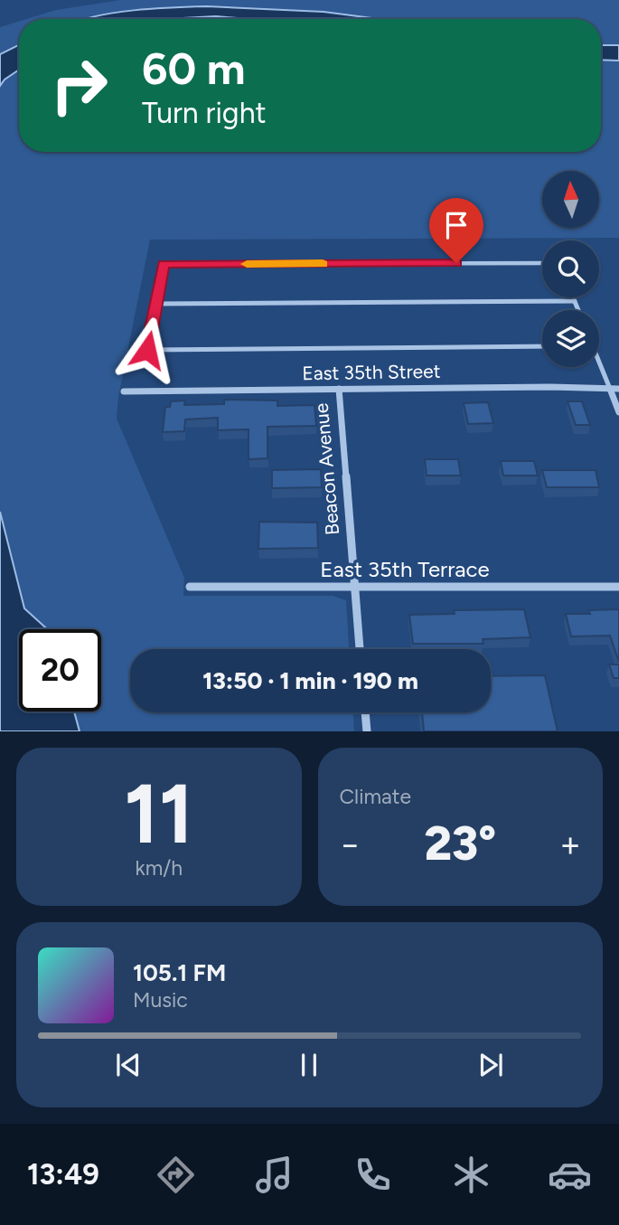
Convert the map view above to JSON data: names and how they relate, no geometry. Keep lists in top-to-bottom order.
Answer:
{
  "streets": {
    "street": ["East 35th Street", "Beacon Avenue", "East 35th Terrace"]
  },
  "crossings": [
    ["East 35th Street", "Beacon Avenue"],
    ["Beacon Avenue", "East 35th Terrace"]
  ],
  "north": "top",
  "page": {
    "turn": ["60 m", "Turn right"],
    "limit": "20",
    "trip": "13:50 · 1 min · 190 m",
    "tile": [
      ["11", "km/h"],
      "Climate"
    ],
    "heat": ["−", "23°", "+"],
    "song": ["105.1 FM", "Music"],
    "tabs": "13:49"
  }
}
